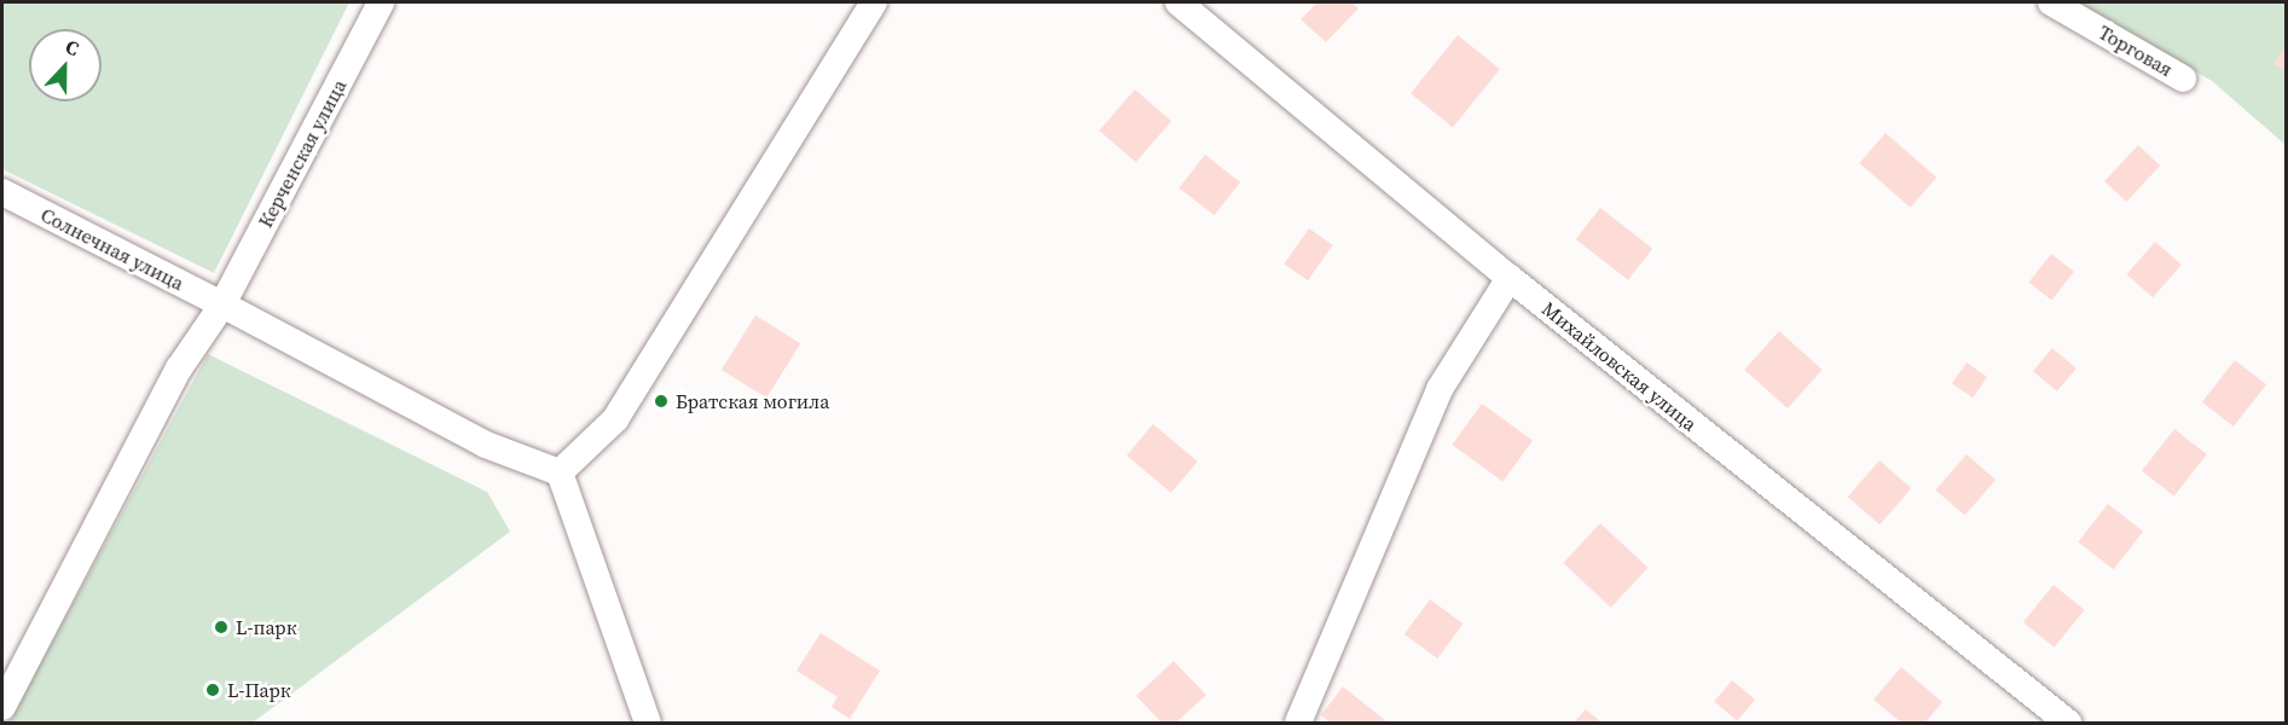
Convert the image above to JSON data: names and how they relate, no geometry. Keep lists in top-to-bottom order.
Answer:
{
  "streets": {
    "street": [
      "Торговая",
      "Керченская улица",
      "Солнечная улица",
      "Михайловская улица"
    ]
  },
  "crossings": [
    ["Керченская улица", "Солнечная улица"]
  ],
  "places": ["Братская могила", "L-парк", "L-Парк"],
  "north": "top"
}
